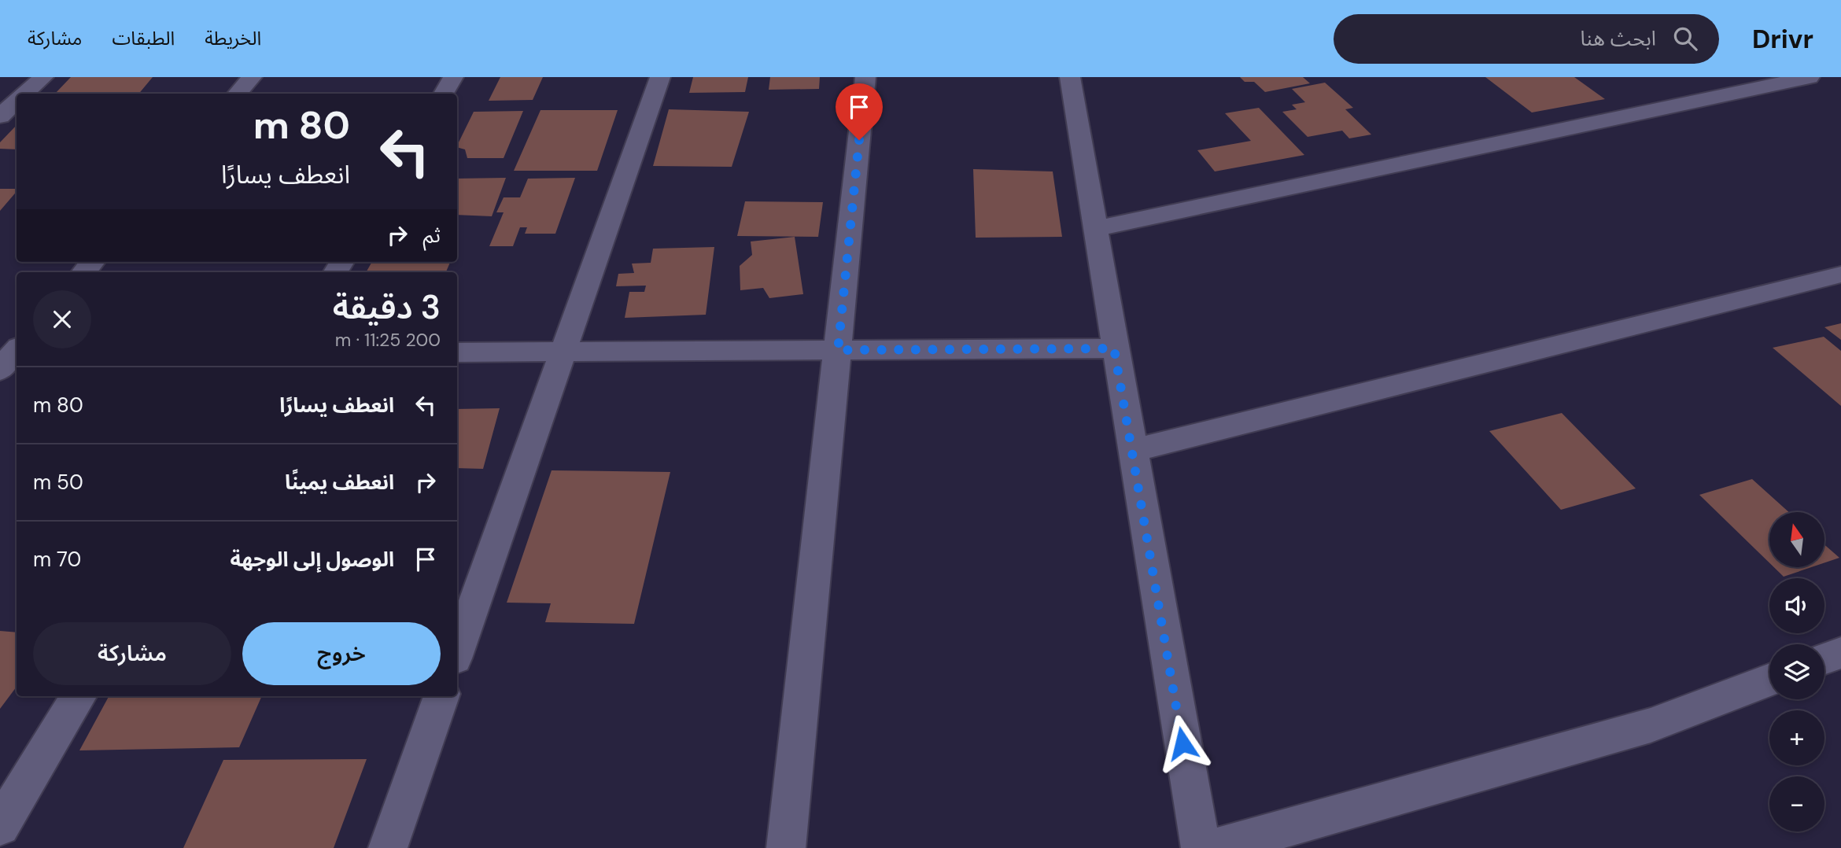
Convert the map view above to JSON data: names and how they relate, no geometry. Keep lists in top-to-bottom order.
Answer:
{
  "north": "top",
  "page": {
    "header": "Drivr",
    "search": "ابحث هنا",
    "nav": ["الخريطة", "الطبقات", "مشاركة"],
    "turn": ["80 m", "انعطف يسارًا"],
    "then": "ثم",
    "heading": ["3 دقيقة", "200 m · 11:25"],
    "list": [
      {
        "name": "انعطف يسارًا",
        "value": "80 m"
      },
      {
        "name": "انعطف يمينًا",
        "value": "50 m"
      },
      {
        "name": "الوصول إلى الوجهة",
        "value": "70 m"
      }
    ],
    "map_buttons": ["+", "−"],
    "buttons": ["خروج", "مشاركة"]
  }
}
